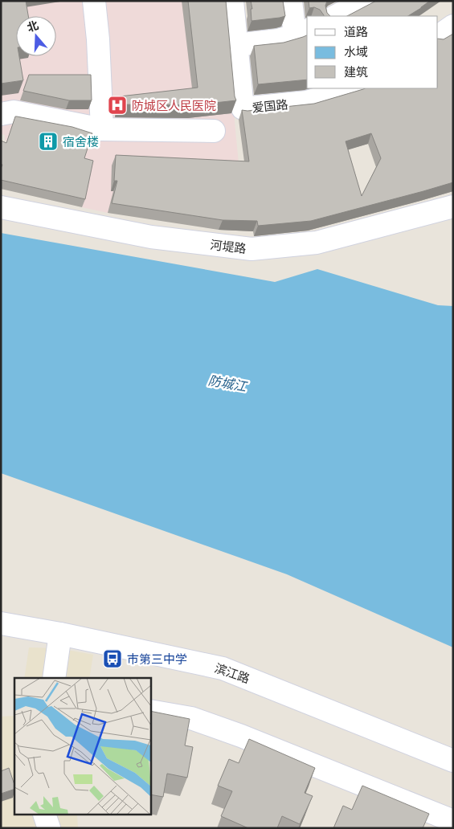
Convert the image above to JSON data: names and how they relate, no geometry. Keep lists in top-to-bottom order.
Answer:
{
  "streets": {
    "street": ["爱国路", "河堤路", "滨江路"]
  },
  "water": ["防城江"],
  "places": {
    "hospital": ["防城区人民医院"],
    "building": ["宿舍楼"],
    "bus stop": ["巿第三中学"]
  },
  "legend": ["道路", "水域", "建筑"],
  "north": "top"
}
